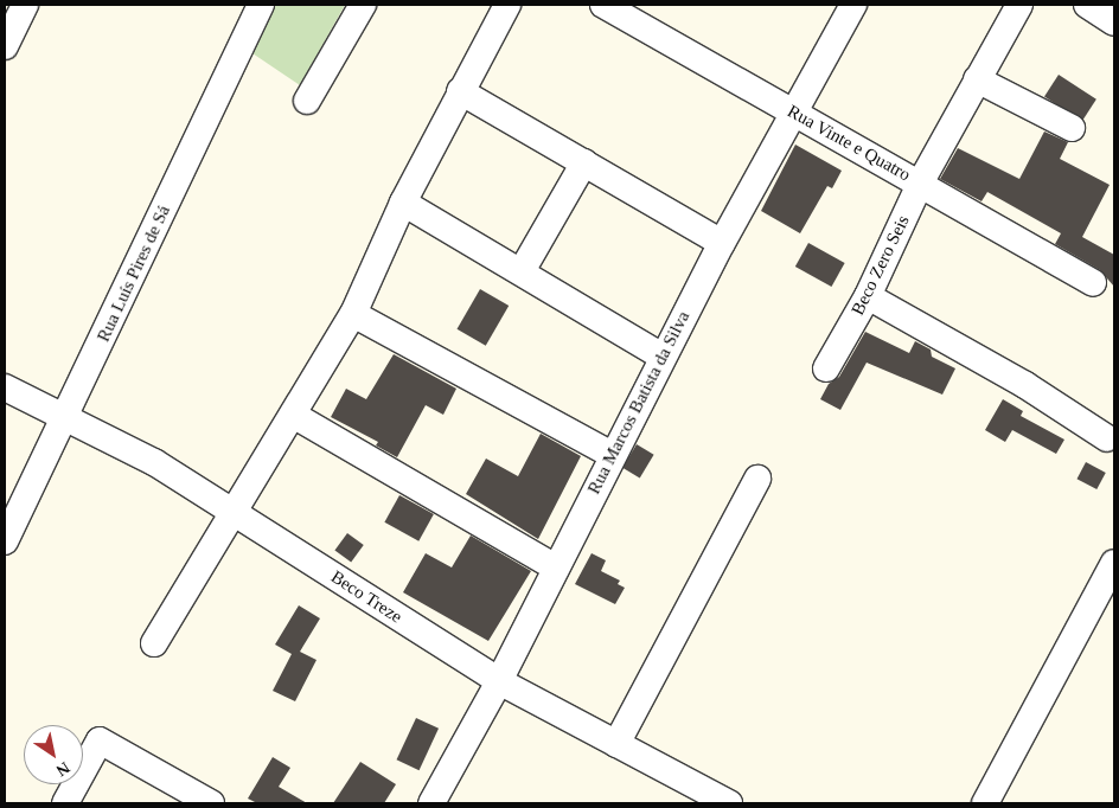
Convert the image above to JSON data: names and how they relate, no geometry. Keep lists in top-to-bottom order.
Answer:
{
  "streets": {
    "street": [
      "Rua Vinte e Quatro",
      "Beco Zero Seis",
      "Rua Luís Pires de Sá",
      "Rua Marcos Batista da Silva",
      "Beco Treze"
    ]
  },
  "crossings": [
    ["Rua Vinte e Quatro", "Beco Zero Seis"],
    ["Rua Vinte e Quatro", "Rua Marcos Batista da Silva"],
    ["Rua Luís Pires de Sá", "Beco Treze"],
    ["Rua Marcos Batista da Silva", "Beco Treze"]
  ],
  "north": "bottom right"
}
